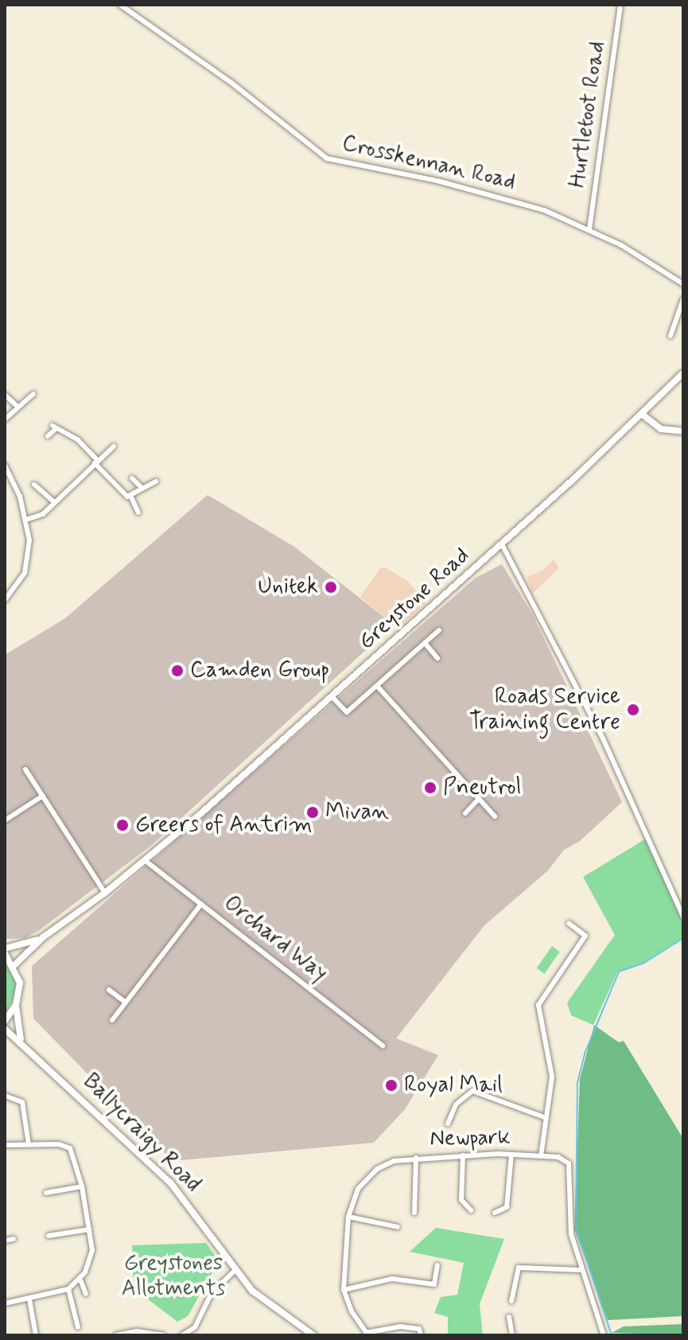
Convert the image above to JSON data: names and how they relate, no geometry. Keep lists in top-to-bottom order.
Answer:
{
  "streets": {
    "main road": ["Greystone Road", "Ballycraigy Road"],
    "street": [
      "Hurtletoot Road",
      "Crosskennan Road",
      "Orchard Way",
      "Newpark"
    ]
  },
  "crossings": [
    ["Hurtletoot Road", "Crosskennan Road"],
    ["Greystone Road", "Orchard Way"]
  ],
  "parks": ["Greystones Allotments"],
  "places": [
    "Unitek",
    "Camden Group",
    "Roads Service Training Centre",
    "Pneutrol",
    "Mivan",
    "Greers of Antrim",
    "Royal Mail"
  ]
}
